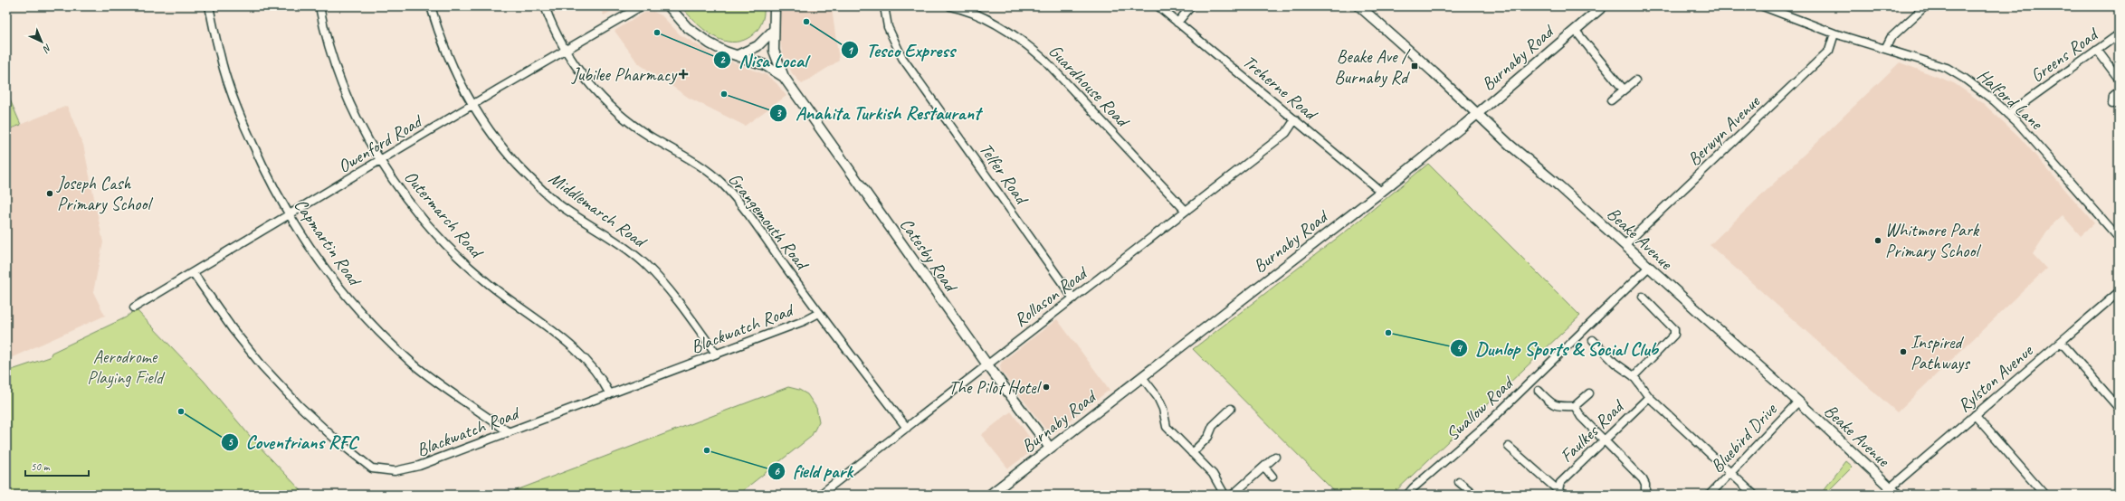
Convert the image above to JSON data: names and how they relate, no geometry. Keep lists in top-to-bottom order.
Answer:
{
  "streets": {
    "street": [
      "Greens Road",
      "Burnaby Road",
      "Guardhouse Road",
      "Treherne Road",
      "Halford Lane",
      "Berwyn Avenue",
      "Owenford Road",
      "Telfer Road",
      "Middlemarch Road",
      "Outermarch Road",
      "Grangemouth Road",
      "Beake Avenue",
      "Capmartin Road",
      "Catesby Road",
      "Rollason Road",
      "Blackwatch Road",
      "Rylston Avenue",
      "Swallow Road",
      "Faulkes Road",
      "Bluebird Drive"
    ]
  },
  "crossings": [
    ["Greens Road", "Halford Lane"],
    ["Burnaby Road", "Treherne Road"],
    ["Burnaby Road", "Beake Avenue"],
    ["Burnaby Road", "Catesby Road"],
    ["Guardhouse Road", "Rollason Road"],
    ["Treherne Road", "Rollason Road"],
    ["Halford Lane", "Berwyn Avenue"],
    ["Berwyn Avenue", "Beake Avenue"],
    ["Owenford Road", "Middlemarch Road"],
    ["Owenford Road", "Outermarch Road"],
    ["Owenford Road", "Grangemouth Road"],
    ["Owenford Road", "Capmartin Road"],
    ["Owenford Road", "Blackwatch Road"],
    ["Telfer Road", "Rollason Road"],
    ["Middlemarch Road", "Blackwatch Road"],
    ["Outermarch Road", "Blackwatch Road"],
    ["Grangemouth Road", "Rollason Road"],
    ["Grangemouth Road", "Blackwatch Road"],
    ["Beake Avenue", "Rylston Avenue"],
    ["Beake Avenue", "Swallow Road"],
    ["Beake Avenue", "Bluebird Drive"],
    ["Capmartin Road", "Blackwatch Road"],
    ["Catesby Road", "Rollason Road"]
  ],
  "parks": ["Aerodrome Playing Field"],
  "places": {
    "other": [
      "Tesco Express",
      "Nisa Local",
      "Anahita Turkish Restaurant",
      "Joseph Cash Primary School",
      "Whitmore Park Primary School",
      "Dunlop Sports & Social Club",
      "Inspired Pathways",
      "The Pilot Hotel",
      "Coventrians RFC",
      "field park"
    ],
    "transit": ["Beake Ave / Burnaby Rd"],
    "health": ["Jubilee Pharmacy"]
  },
  "scale_bar": "50 m",
  "north": "bottom right"
}
